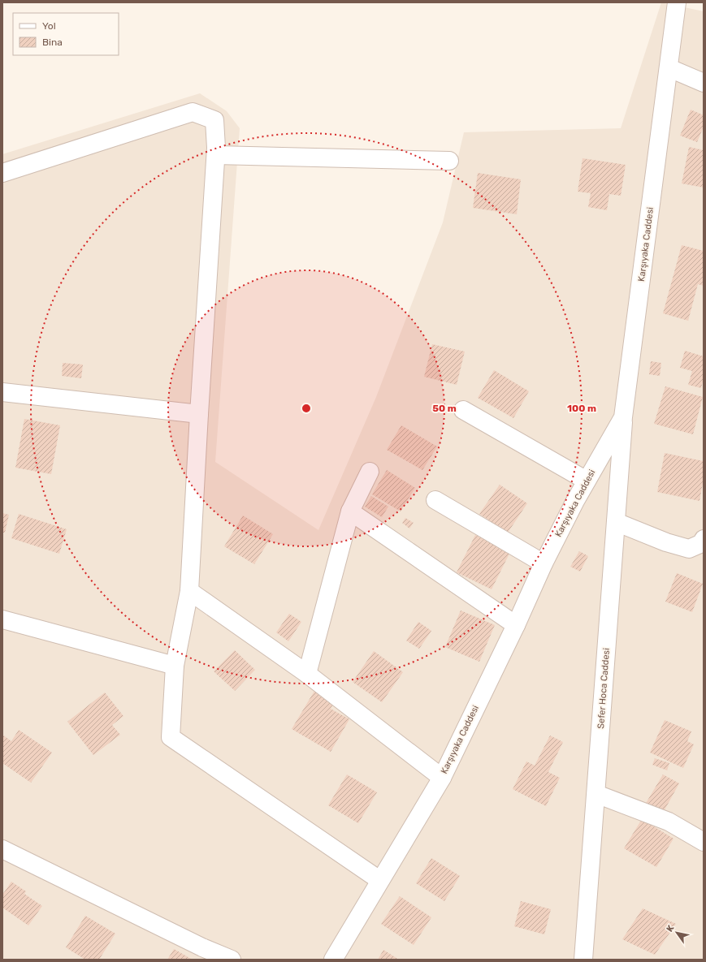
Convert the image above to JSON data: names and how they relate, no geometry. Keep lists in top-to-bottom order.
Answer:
{
  "streets": {
    "street": ["Karşıyaka Caddesi", "Sefer Hoca Caddesi"]
  },
  "crossings": [
    ["Karşıyaka Caddesi", "Sefer Hoca Caddesi"]
  ],
  "legend": ["Yol", "Bina"],
  "north": "top left",
  "rings": ["50 m", "100 m"]
}
